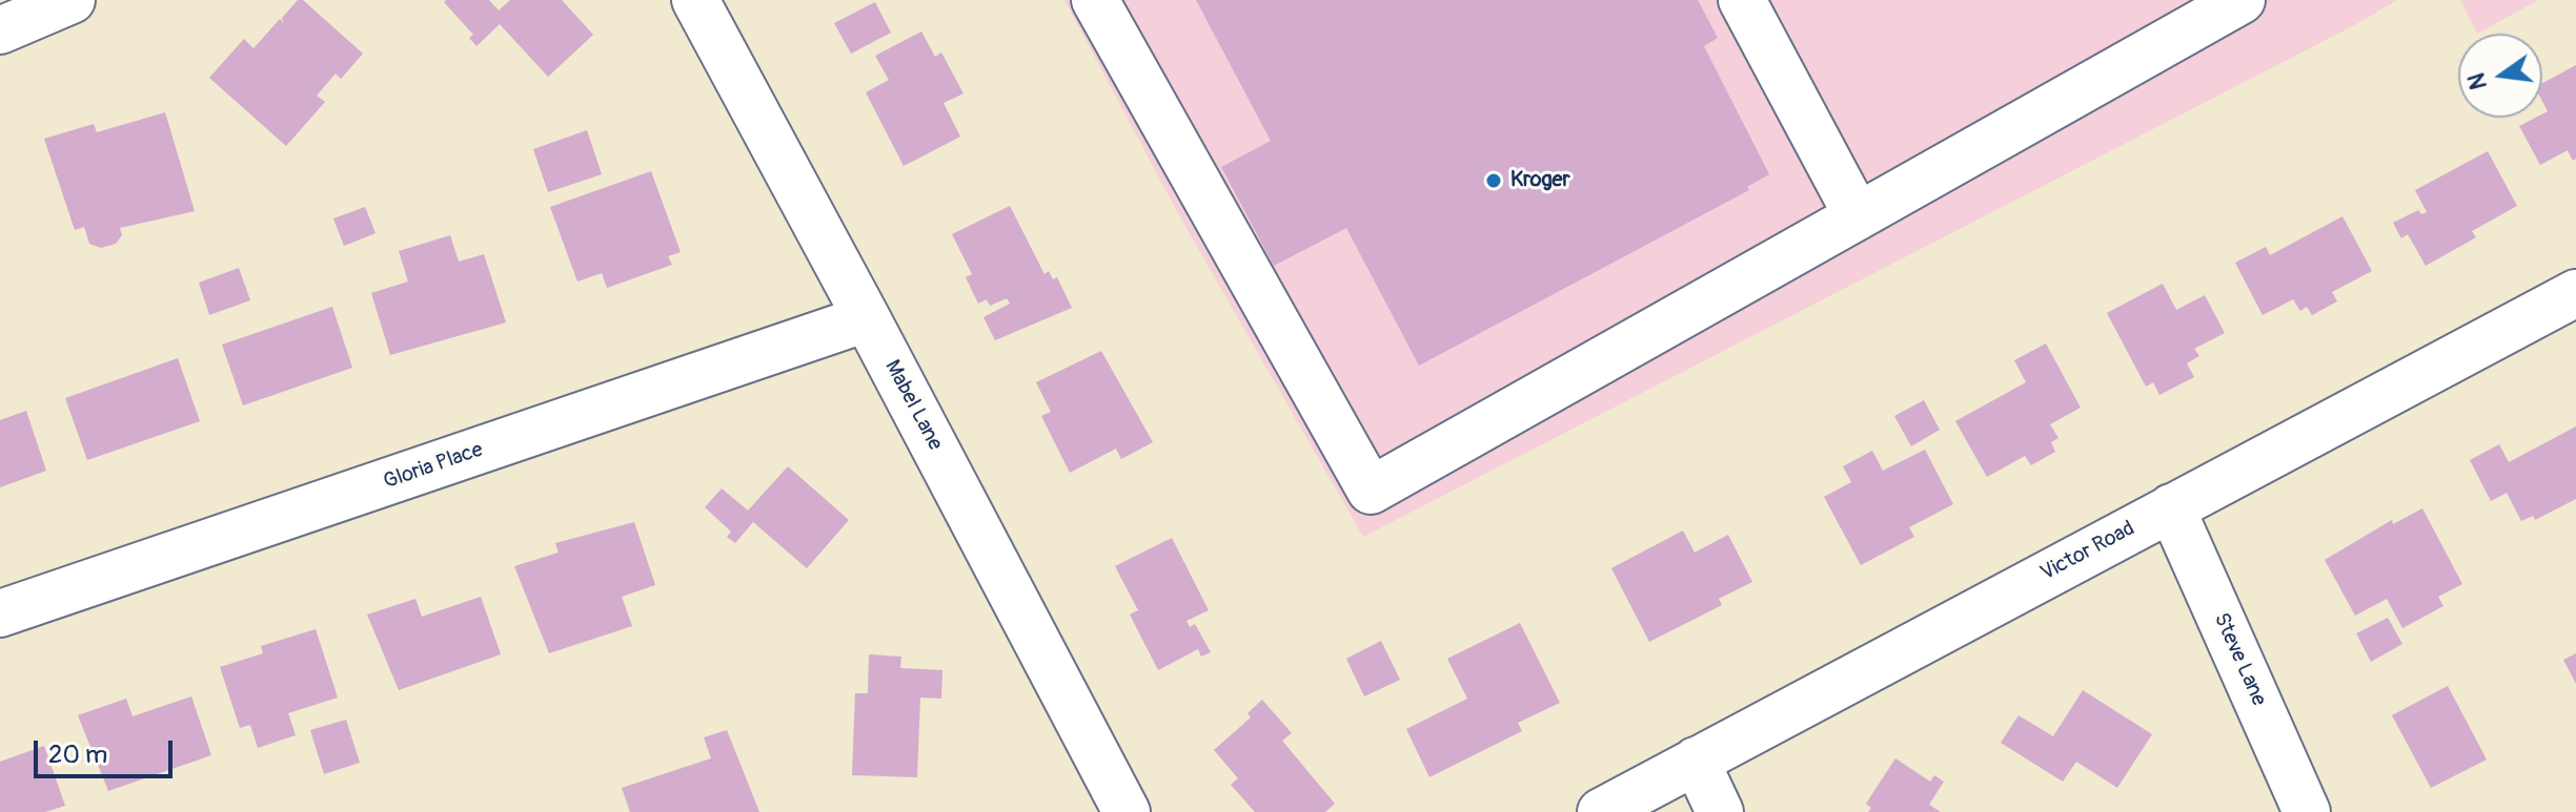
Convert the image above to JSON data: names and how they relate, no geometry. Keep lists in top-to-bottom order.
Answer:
{
  "streets": {
    "street": [
      "Mabel Lane",
      "Gloria Place",
      "Victor Road",
      "Steve Lane"
    ]
  },
  "crossings": [
    ["Mabel Lane", "Gloria Place"],
    ["Victor Road", "Steve Lane"]
  ],
  "places": ["Kroger"],
  "scale_bar": "20 m",
  "north": "left"
}
